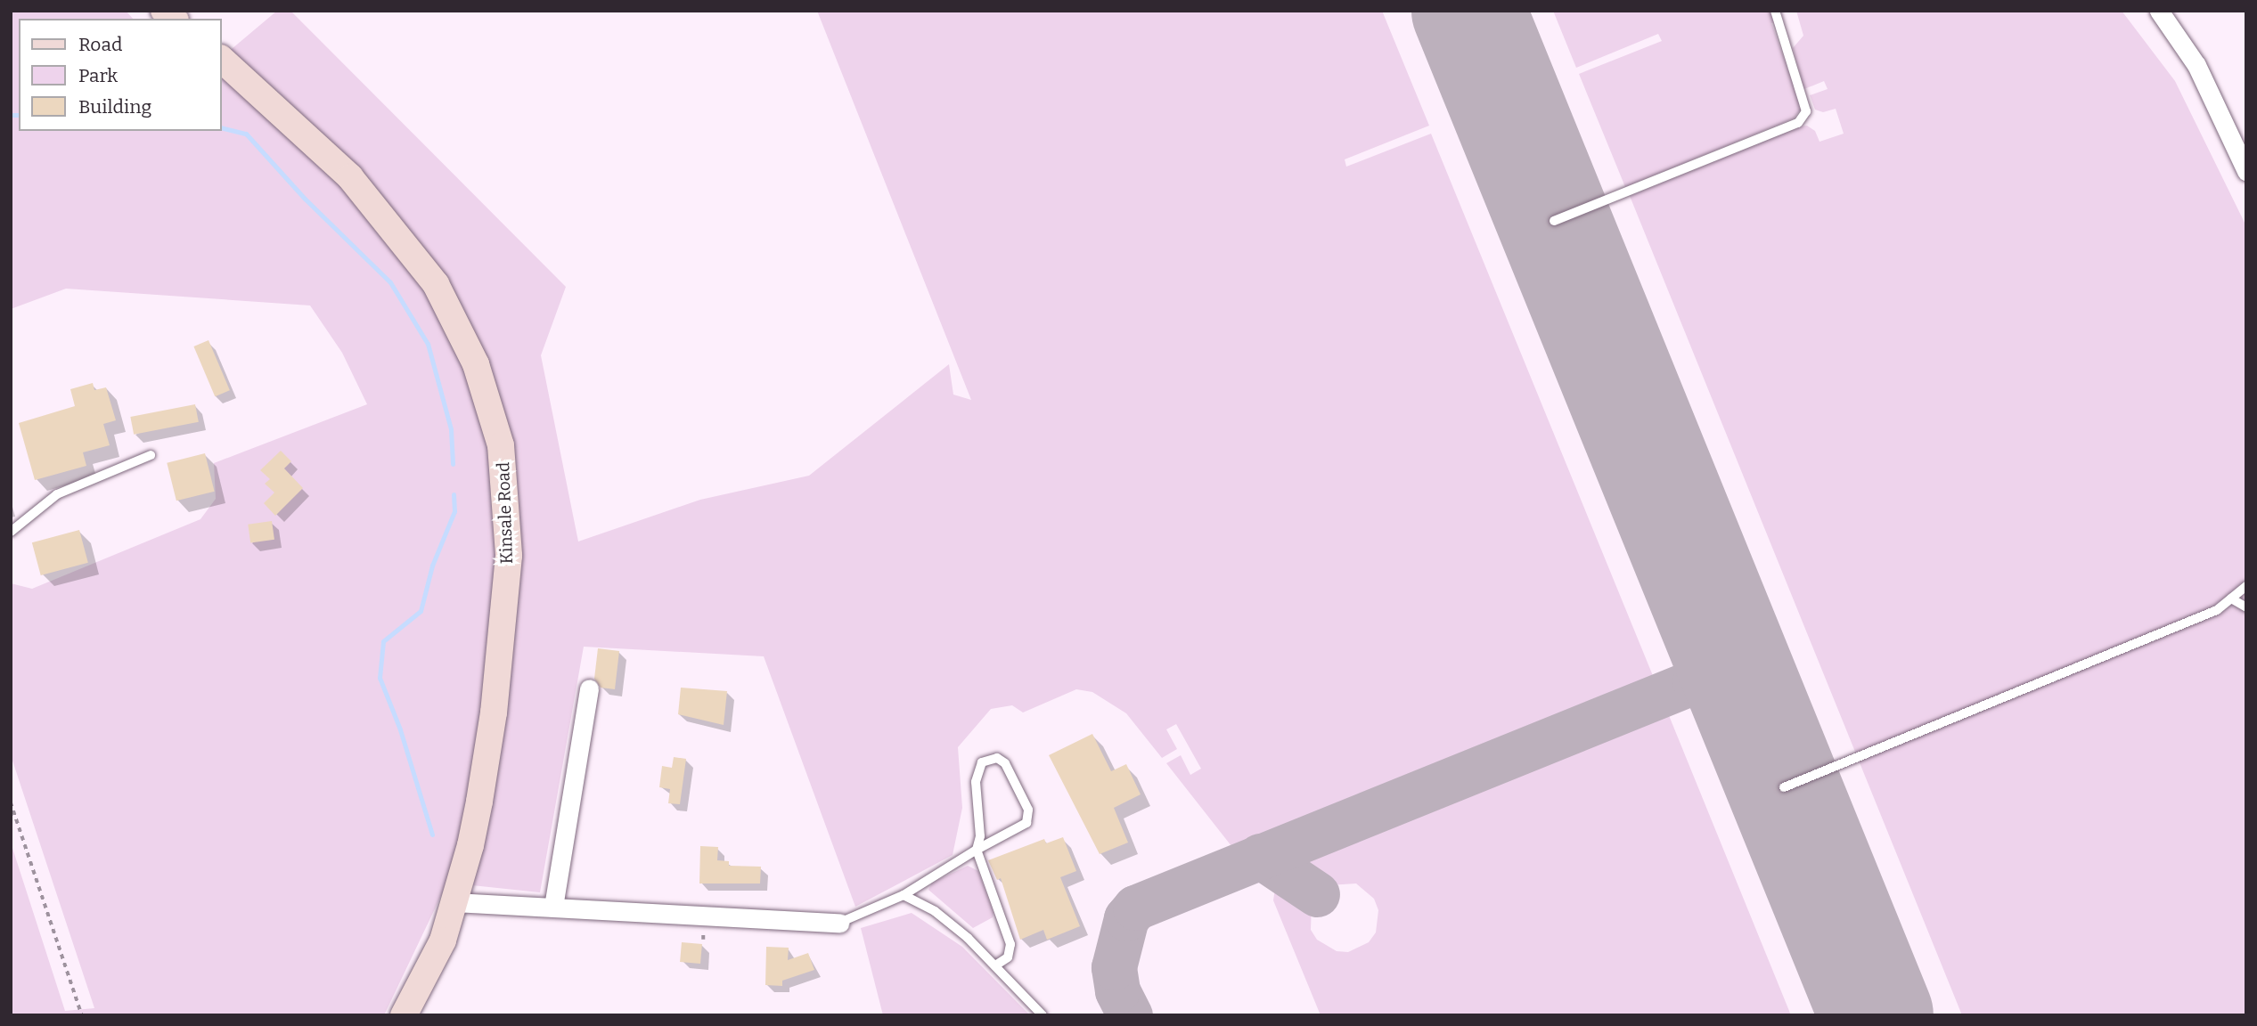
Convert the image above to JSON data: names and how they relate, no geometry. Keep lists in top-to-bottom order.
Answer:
{
  "streets": {
    "main road": ["Kinsale Road"]
  },
  "legend": ["Road", "Park", "Building"]
}
